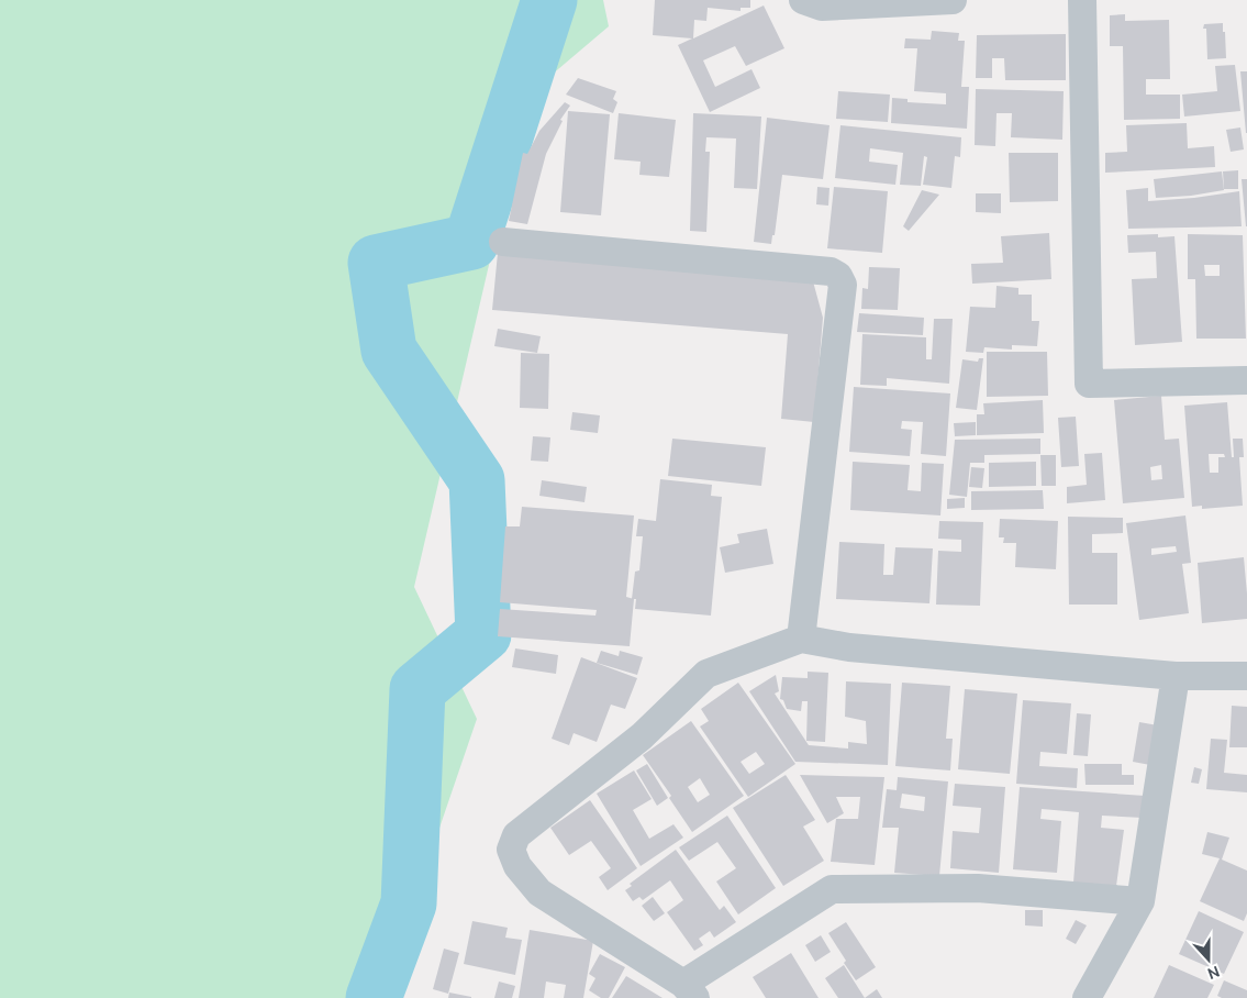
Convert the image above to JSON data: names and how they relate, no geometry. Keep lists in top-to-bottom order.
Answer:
{
  "north": "bottom"
}
